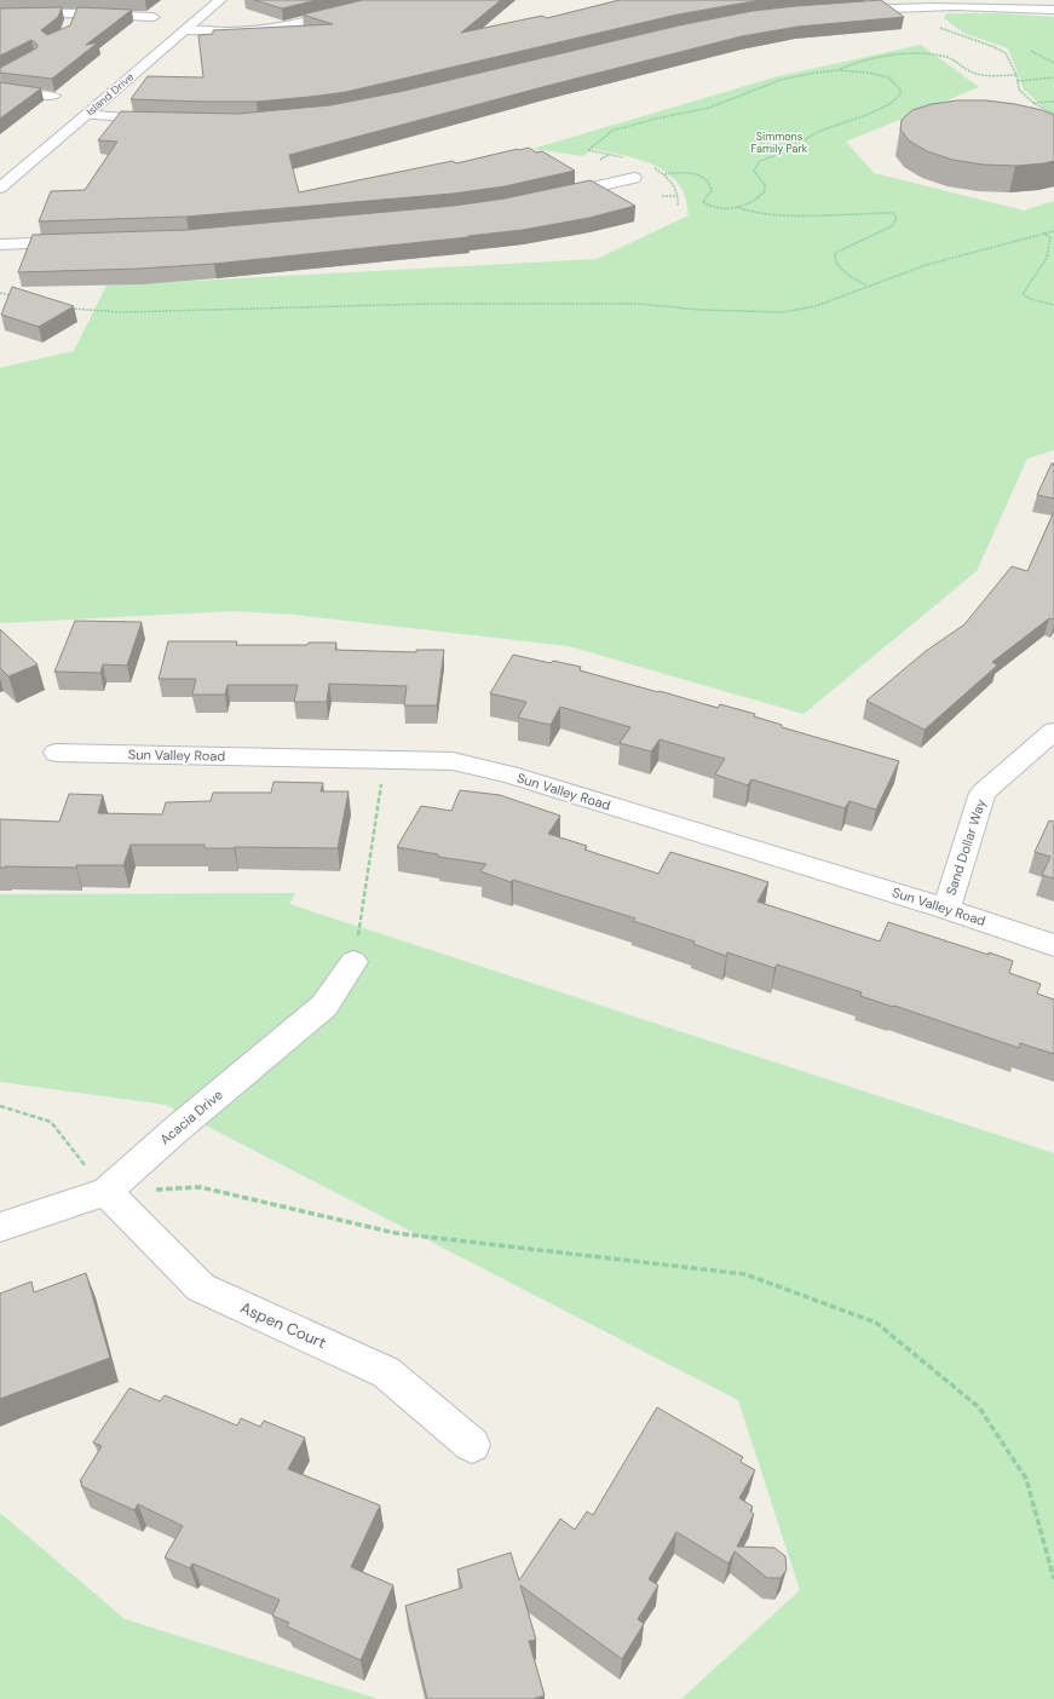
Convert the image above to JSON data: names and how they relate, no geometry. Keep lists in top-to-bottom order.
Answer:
{
  "streets": {
    "street": [
      "Island Drive",
      "Sun Valley Road",
      "Sand Dollar Way",
      "Acacia Drive",
      "Aspen Court"
    ]
  },
  "crossings": [
    ["Sun Valley Road", "Sand Dollar Way"],
    ["Acacia Drive", "Aspen Court"]
  ],
  "parks": ["Simmons Family Park"]
}
